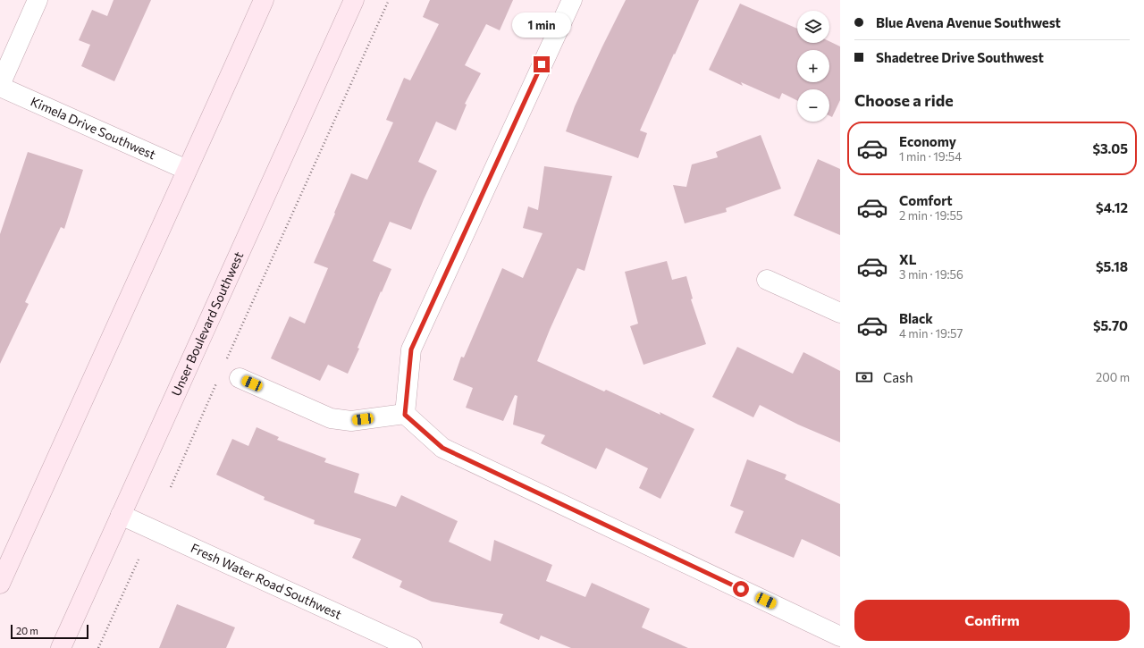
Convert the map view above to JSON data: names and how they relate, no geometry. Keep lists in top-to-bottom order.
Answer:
{
  "streets": {
    "main road": ["Unser Boulevard Southwest"],
    "street": ["Kimela Drive Southwest", "Fresh Water Road Southwest"]
  },
  "crossings": [
    ["Unser Boulevard Southwest", "Fresh Water Road Southwest"]
  ],
  "scale_bar": "20 m",
  "page": {
    "banner": ["Blue Avena Avenue Southwest", "Shadetree Drive Southwest"],
    "map_buttons": ["+", "−"],
    "bubble": "1 min",
    "heading": "Choose a ride",
    "list": [
      {
        "name": "Economy",
        "note": "1 min · 19:54",
        "value": "$3.05"
      },
      {
        "name": "Comfort",
        "note": "2 min · 19:55",
        "value": "$4.12"
      },
      {
        "name": "XL",
        "note": "3 min · 19:56",
        "value": "$5.18"
      },
      {
        "name": "Black",
        "note": "4 min · 19:57",
        "value": "$5.70"
      }
    ],
    "pay": ["Cash", "200 m"],
    "buttons": "Confirm",
    "scale": "20 m"
  }
}
